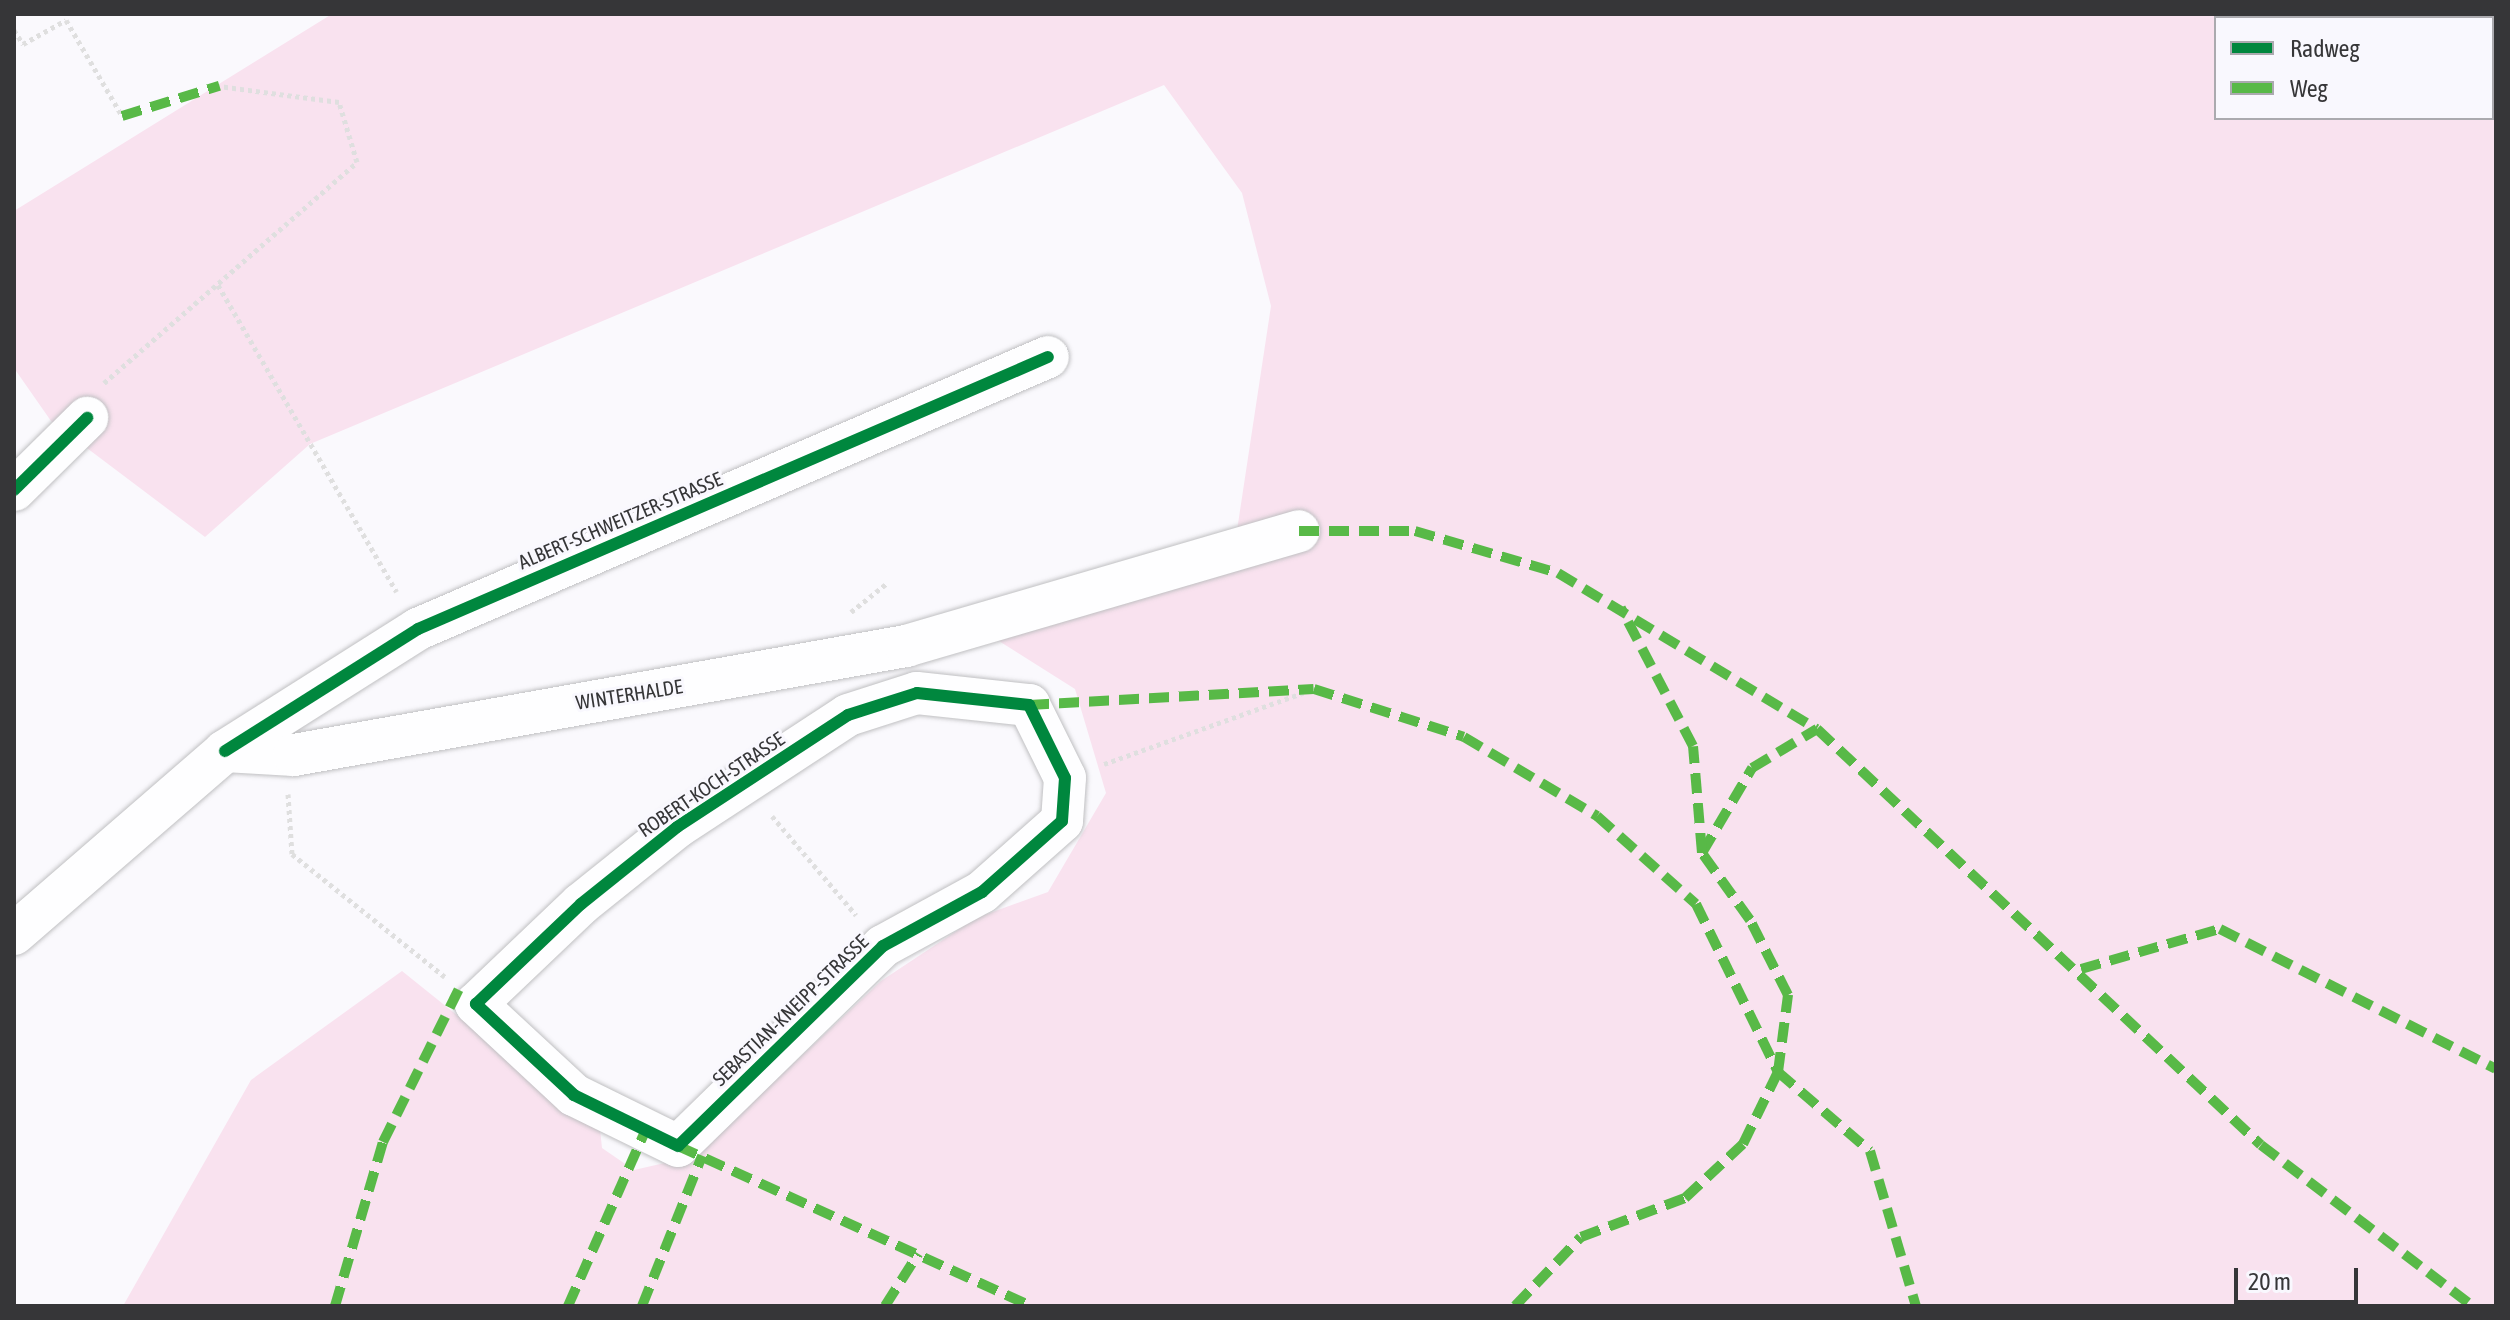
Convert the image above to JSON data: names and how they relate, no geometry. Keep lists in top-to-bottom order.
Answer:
{
  "streets": {
    "street": [
      "ALBERT-SCHWEITZER-STRASSE",
      "WINTERHALDE",
      "ROBERT-KOCH-STRASSE",
      "SEBASTIAN-KNEIPP-STRASSE"
    ]
  },
  "crossings": [
    ["ALBERT-SCHWEITZER-STRASSE", "WINTERHALDE"],
    ["ROBERT-KOCH-STRASSE", "SEBASTIAN-KNEIPP-STRASSE"]
  ],
  "legend": ["Radweg", "Weg"],
  "scale_bar": "20 m"
}
